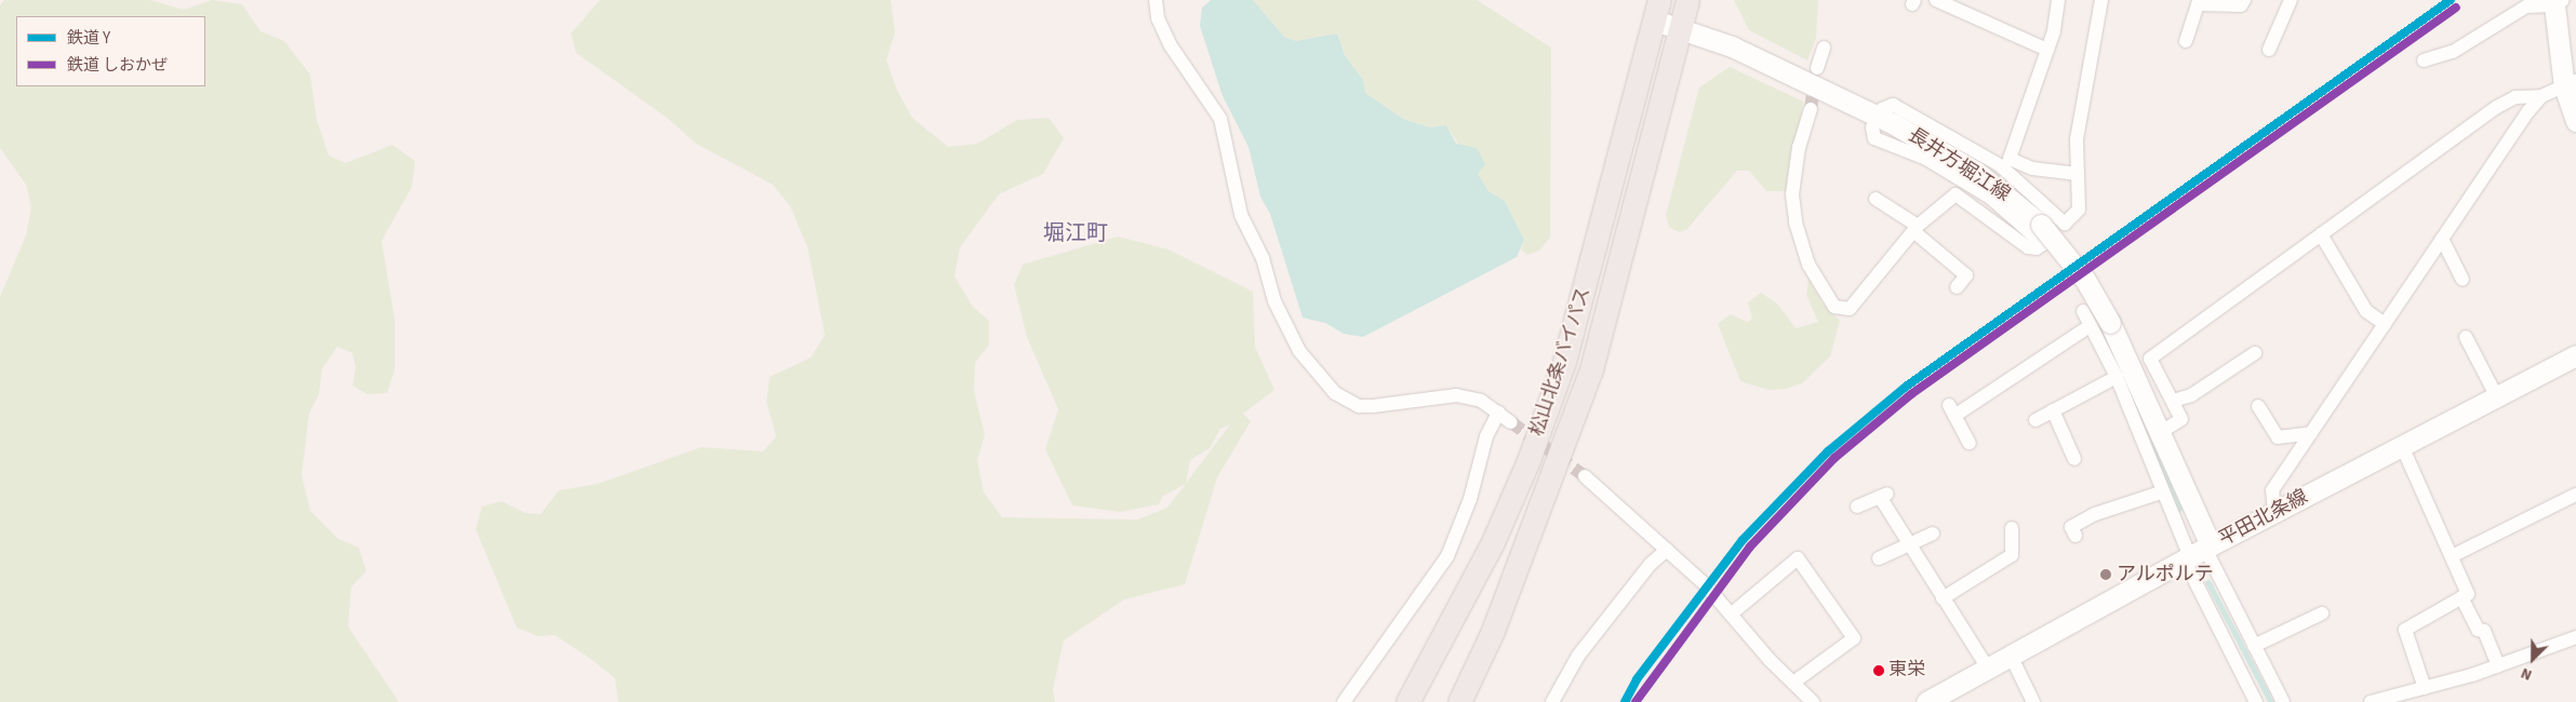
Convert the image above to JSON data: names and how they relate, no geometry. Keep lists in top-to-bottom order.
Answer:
{
  "streets": {
    "highway": ["松山北条バイパス"],
    "main road": ["長井方堀江線", "平田北条線"]
  },
  "crossings": [
    ["長井方堀江線", "松山北条バイパス"],
    ["長井方堀江線", "平田北条線"]
  ],
  "districts": ["堀江町"],
  "places": ["アルポルテ", "東栄"],
  "lines": ["rail line Y", "rail line しおかぜ"],
  "legend": ["鉄道 Y", "鉄道 しおかぜ"],
  "north": "bottom left"
}
